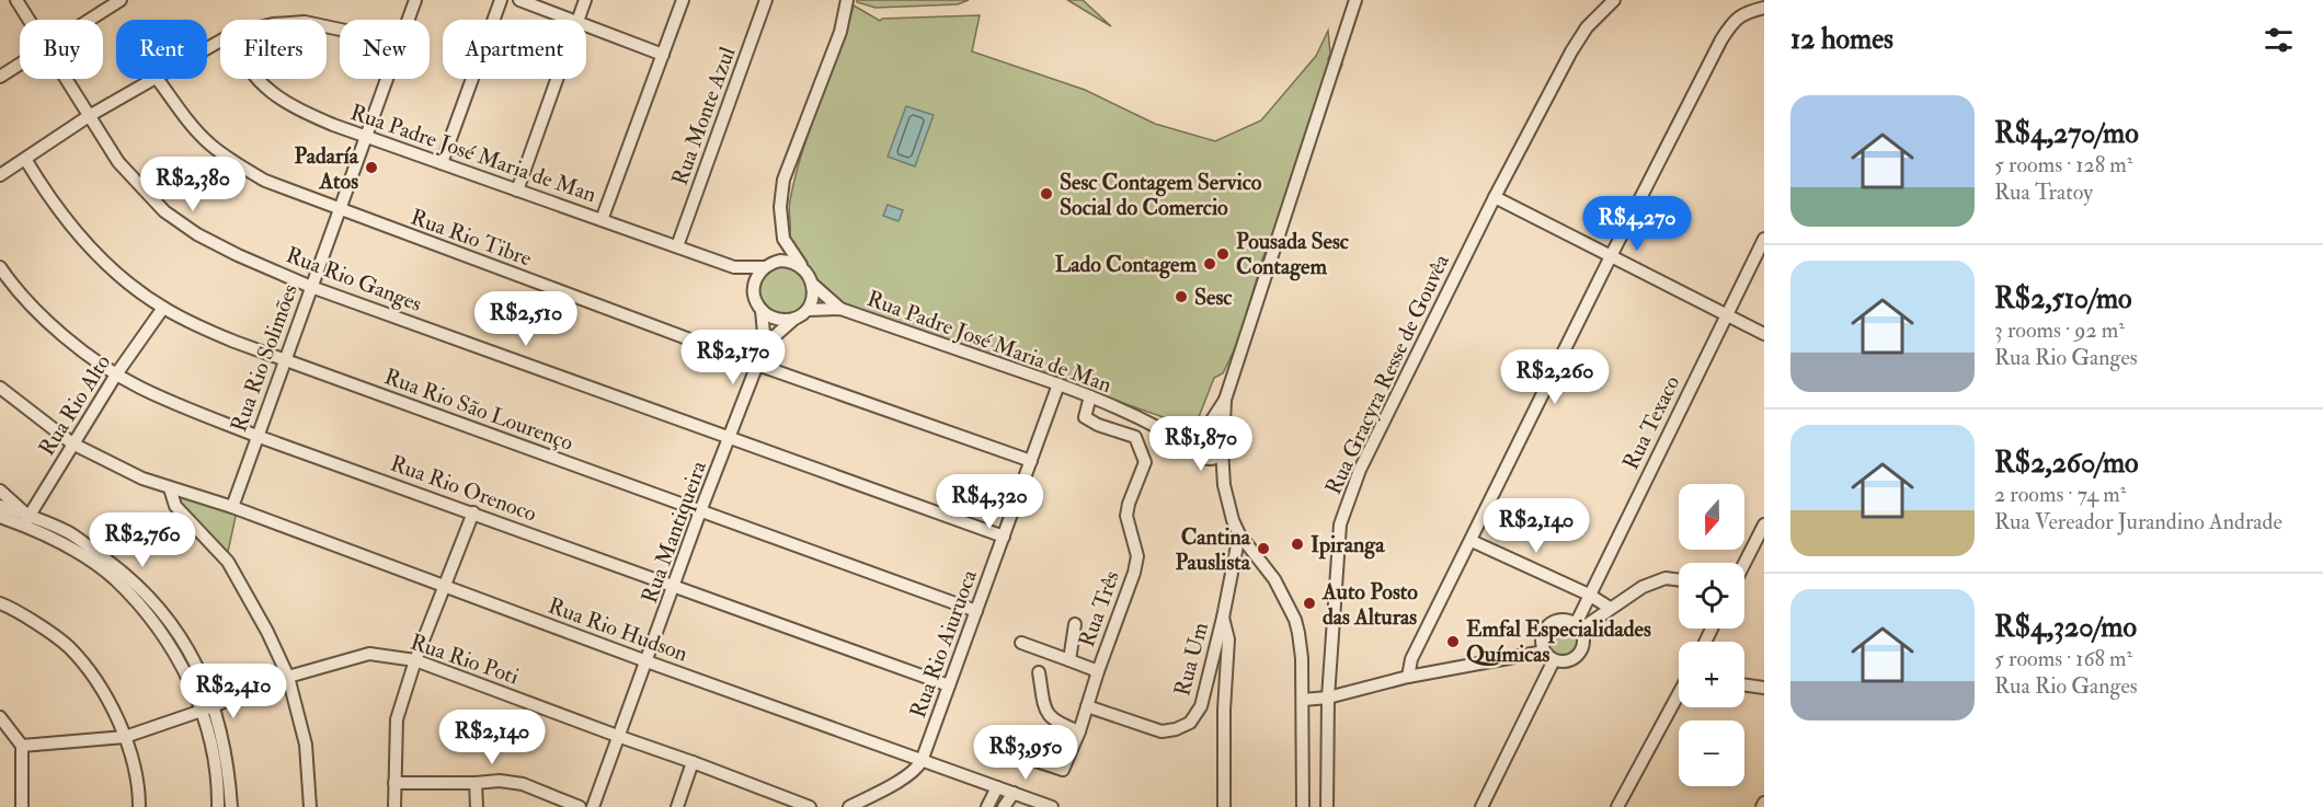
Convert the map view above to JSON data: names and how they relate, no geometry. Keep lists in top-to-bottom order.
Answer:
{
  "streets": {
    "street": [
      "Rua Monte Azul",
      "Rua Padre José Maria de Man",
      "Rua Rio Tibre",
      "Rua Rio Ganges",
      "Rua Rio Solimões",
      "Rua Gracyra Resse de Gouvêa",
      "Rua Rio Alto",
      "Rua Rio São Lourenço",
      "Rua Texaco",
      "Rua Rio Orenoco",
      "Rua Mantiqueira",
      "Rua Três",
      "Rua Rio Hudson",
      "Rua Rio Aiuruoca",
      "Rua Rio Poti",
      "Rua Um"
    ]
  },
  "crossings": [
    ["Rua Monte Azul", "Rua Padre José Maria de Man"],
    ["Rua Padre José Maria de Man", "Rua Rio Solimões"],
    ["Rua Padre José Maria de Man", "Rua Mantiqueira"],
    ["Rua Padre José Maria de Man", "Rua Três"],
    ["Rua Padre José Maria de Man", "Rua Rio Aiuruoca"],
    ["Rua Rio Tibre", "Rua Rio Solimões"],
    ["Rua Rio Tibre", "Rua Mantiqueira"],
    ["Rua Rio Tibre", "Rua Rio Aiuruoca"],
    ["Rua Rio Ganges", "Rua Rio Solimões"],
    ["Rua Rio Ganges", "Rua Mantiqueira"],
    ["Rua Rio Ganges", "Rua Rio Aiuruoca"],
    ["Rua Rio Solimões", "Rua Rio São Lourenço"],
    ["Rua Rio Solimões", "Rua Rio Orenoco"],
    ["Rua Rio Solimões", "Rua Rio Hudson"],
    ["Rua Rio Alto", "Rua Rio São Lourenço"],
    ["Rua Rio Alto", "Rua Rio Orenoco"],
    ["Rua Rio Alto", "Rua Rio Hudson"],
    ["Rua Rio São Lourenço", "Rua Mantiqueira"],
    ["Rua Rio São Lourenço", "Rua Rio Aiuruoca"],
    ["Rua Rio Orenoco", "Rua Mantiqueira"],
    ["Rua Rio Orenoco", "Rua Rio Aiuruoca"],
    ["Rua Mantiqueira", "Rua Rio Hudson"],
    ["Rua Mantiqueira", "Rua Rio Poti"],
    ["Rua Três", "Rua Um"],
    ["Rua Rio Hudson", "Rua Rio Aiuruoca"]
  ],
  "places": [
    "Padaría Atos",
    "Sesc Contagem Servico Social do Comercio",
    "Pousada Sesc Contagem",
    "Lado Contagem",
    "Sesc",
    "Ipiranga",
    "Cantina Pauslista",
    "Auto Posto das Alturas",
    "Emfal Especialidades Químicas"
  ],
  "north": "bottom",
  "page": {
    "heading": "12 homes",
    "chip": [
      "Buy",
      "Rent",
      "Filters",
      "New",
      "Apartment"
    ],
    "list": [
      {
        "name": "R$4,270/mo",
        "note": "5 rooms · 128 m² · Rua Tratoy"
      },
      {
        "name": "R$2,510/mo",
        "note": "3 rooms · 92 m² · Rua Rio Ganges"
      },
      {
        "name": "R$2,260/mo",
        "note": "2 rooms · 74 m² · Rua Vereador Jurandino Andrade"
      },
      {
        "name": "R$4,320/mo",
        "note": "5 rooms · 168 m² · Rua Rio Ganges"
      }
    ],
    "price": [
      "R$2,380",
      "R$4,270",
      "R$2,510",
      "R$2,170",
      "R$2,260",
      "R$1,870",
      "R$4,320",
      "R$2,140",
      "R$2,760",
      "R$2,410",
      "R$2,140",
      "R$3,950"
    ],
    "map_buttons": ["+", "−"]
  }
}
